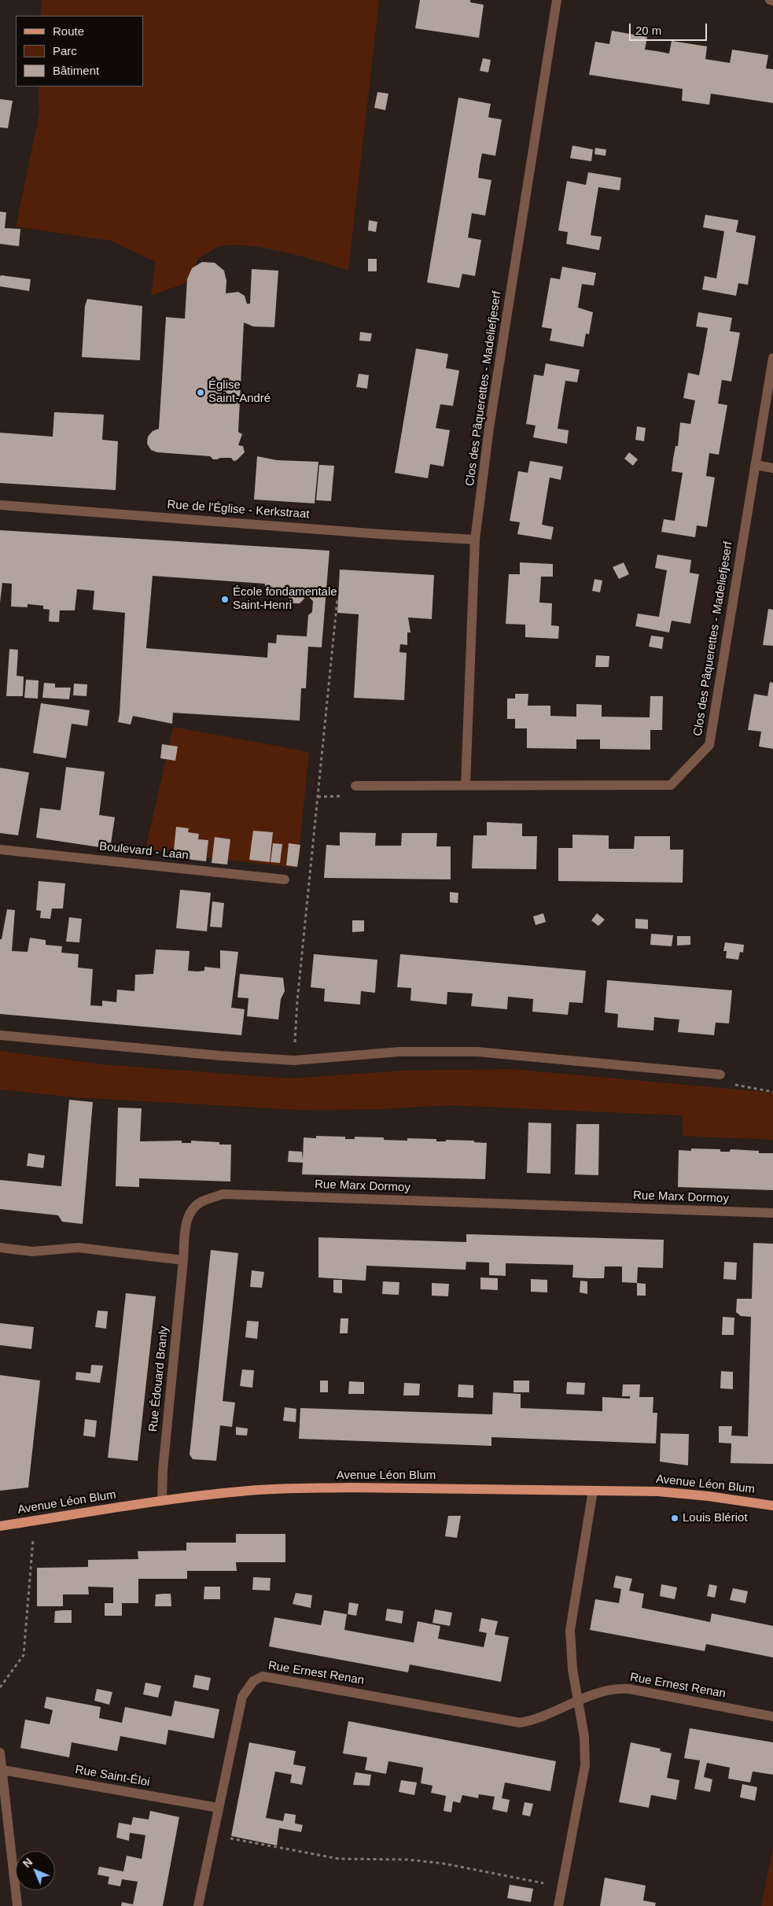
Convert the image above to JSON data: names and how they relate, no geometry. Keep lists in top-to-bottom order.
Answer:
{
  "streets": {
    "main road": ["Avenue Léon Blum"],
    "street": [
      "Clos des Pâquerettes - Madeliefjeserf",
      "Rue de l'Église - Kerkstraat",
      "Boulevard - Laan",
      "Rue Marx Dormoy",
      "Rue Édouard Branly",
      "Rue Ernest Renan",
      "Rue Saint-Éloi"
    ]
  },
  "crossings": [
    ["Clos des Pâquerettes - Madeliefjeserf", "Rue de l'Église - Kerkstraat"],
    ["Rue Marx Dormoy", "Rue Édouard Branly"],
    ["Rue Édouard Branly", "Avenue Léon Blum"],
    ["Rue Ernest Renan", "Rue Saint-Éloi"]
  ],
  "places": ["Église Saint-André", "École fondamentale Saint-Henri", "Louis Blériot"],
  "legend": ["Route", "Parc", "Bâtiment"],
  "scale_bar": "20 m",
  "north": "top left"
}
